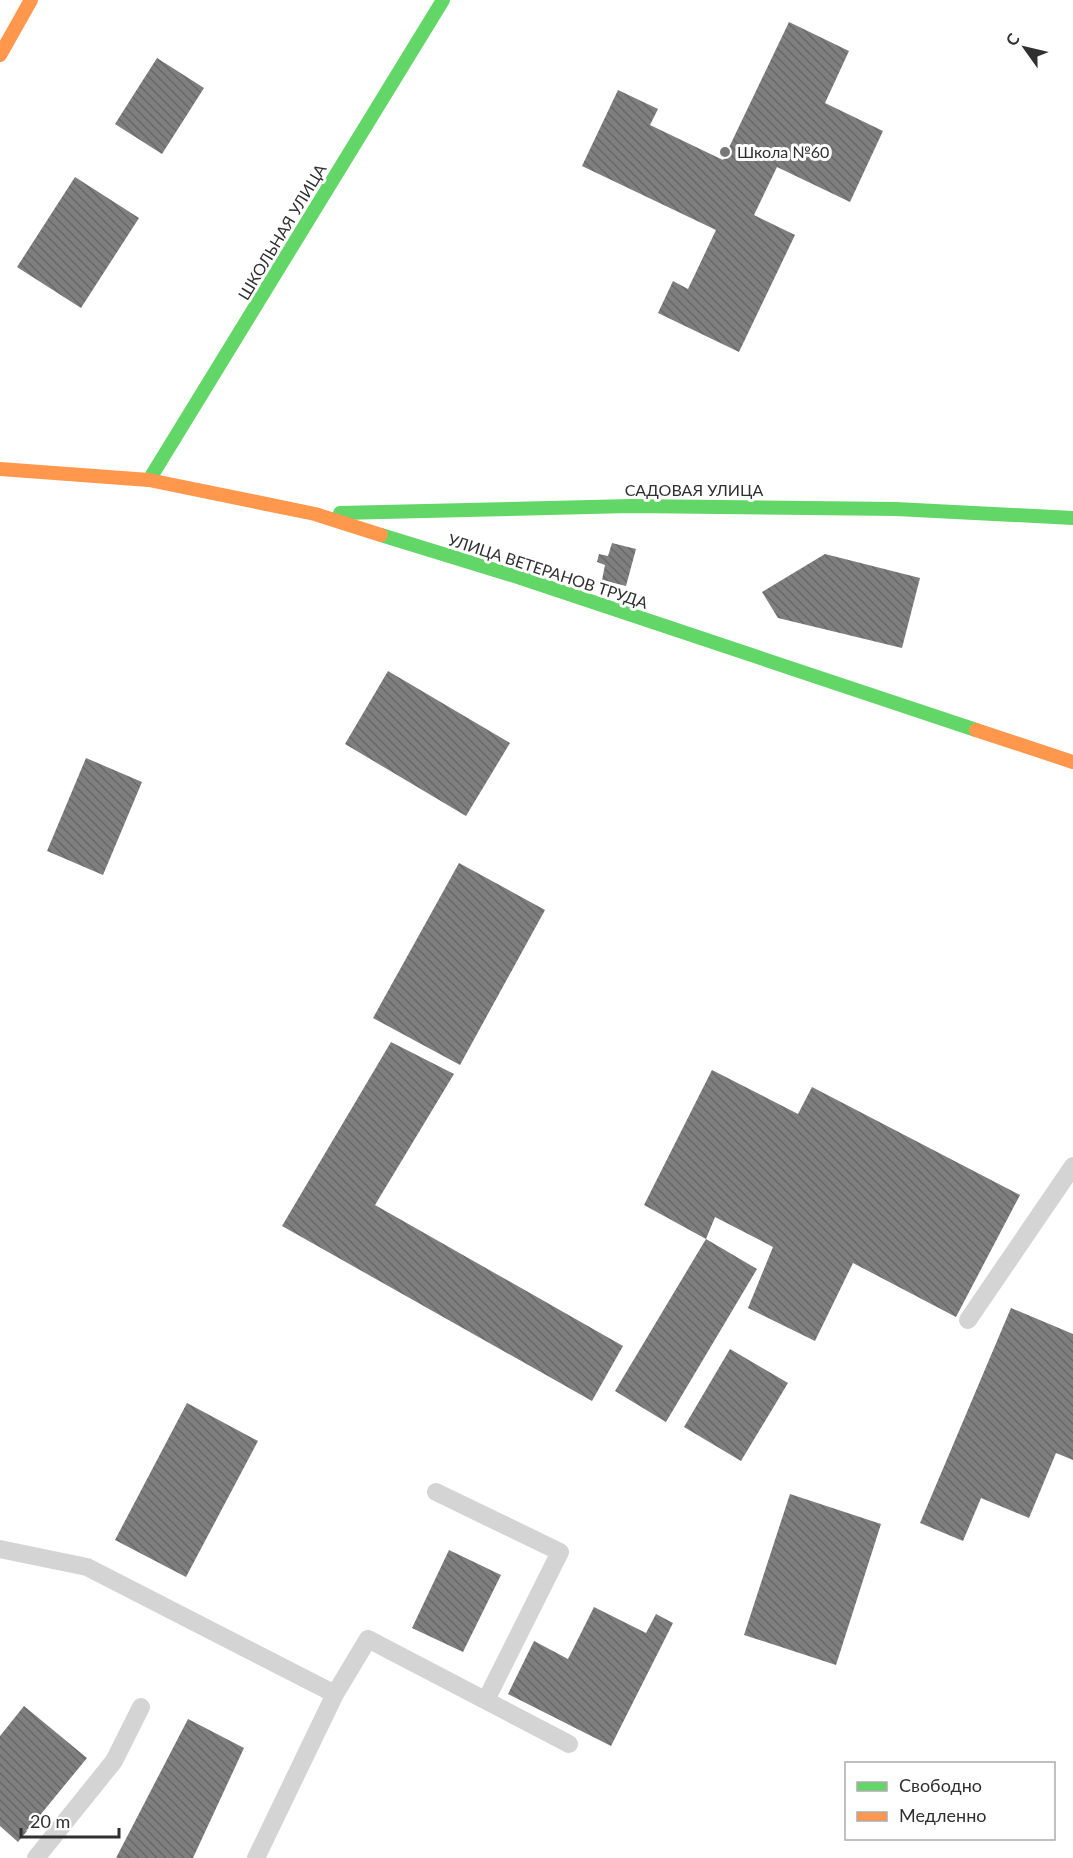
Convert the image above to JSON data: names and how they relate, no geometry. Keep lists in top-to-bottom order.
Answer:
{
  "streets": {
    "street": ["ШКОЛЬНАЯ УЛИЦА", "САДОВАЯ УЛИЦА", "УЛИЦА ВЕТЕРАНОВ ТРУДА"]
  },
  "crossings": [
    ["ШКОЛЬНАЯ УЛИЦА", "УЛИЦА ВЕТЕРАНОВ ТРУДА"],
    ["САДОВАЯ УЛИЦА", "УЛИЦА ВЕТЕРАНОВ ТРУДА"]
  ],
  "places": ["Школа №60"],
  "legend": ["Свободно", "Медленно"],
  "scale_bar": "20 m",
  "north": "top left"
}
